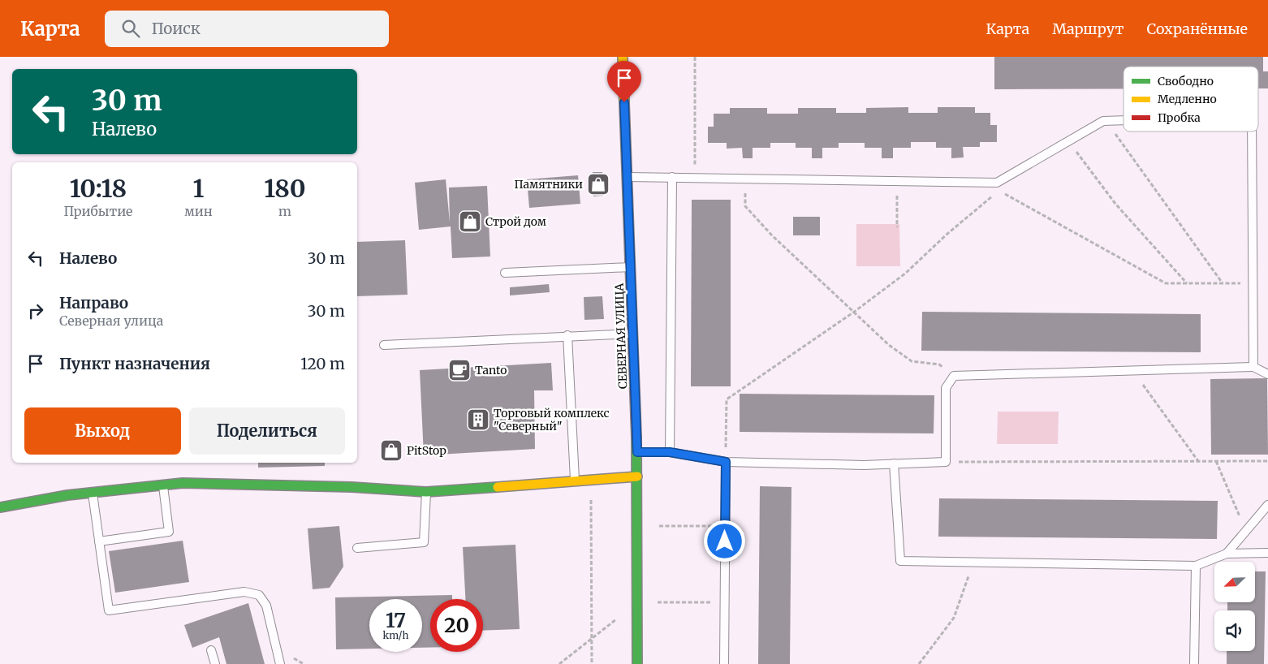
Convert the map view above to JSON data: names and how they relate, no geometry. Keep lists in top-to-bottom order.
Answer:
{
  "streets": {
    "street": ["СЕВЕРНАЯ УЛИЦА"]
  },
  "places": {
    "shop": ["Памятники", "Строй дом", "PitStop"],
    "cafe": ["Tanto"],
    "building": ["Торговый комплекс \"Северный\""]
  },
  "legend": ["Свободно", "Медленно", "Пробка"],
  "north": "bottom left",
  "page": {
    "header": "Карта",
    "search": "Поиск",
    "nav": ["Карта", "Маршрут", "Сохранённые"],
    "turn": ["30 m", "Налево"],
    "eta": [
      "10:18",
      "Прибытие",
      "1",
      "мин",
      "180",
      "m"
    ],
    "list": [
      {
        "name": "Налево",
        "value": "30 m"
      },
      {
        "name": "Направо",
        "note": "Северная улица",
        "value": "30 m"
      },
      {
        "name": "Пункт назначения",
        "value": "120 m"
      }
    ],
    "buttons": ["Выход", "Поделиться"],
    "speed": "17 km/h",
    "limit": "20"
  }
}
